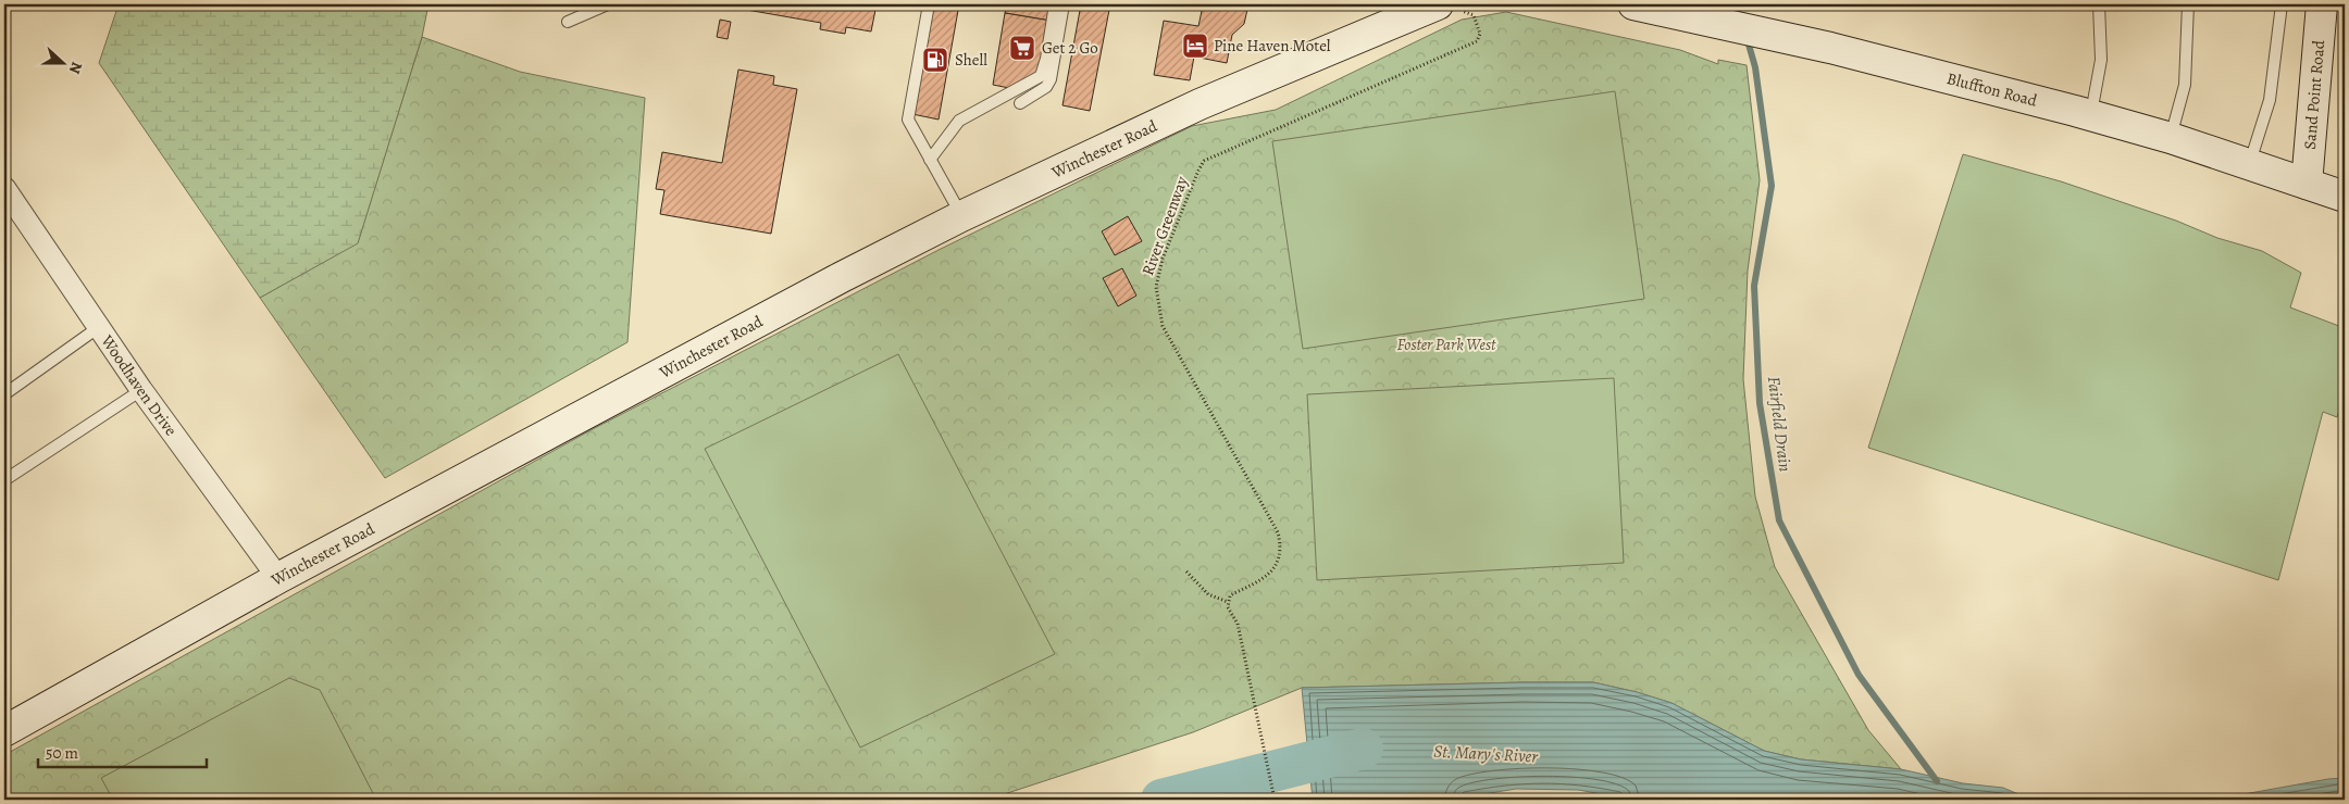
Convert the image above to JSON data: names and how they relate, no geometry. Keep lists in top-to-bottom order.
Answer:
{
  "streets": {
    "street": [
      "Bluffton Road",
      "Sand Point Road",
      "Winchester Road",
      "Woodhaven Drive"
    ],
    "path": ["River Greenway"]
  },
  "crossings": [
    ["Bluffton Road", "Sand Point Road"],
    ["Winchester Road", "Woodhaven Drive"]
  ],
  "water": ["Fairfield Drain", "St. Mary's River"],
  "parks": ["Foster Park West"],
  "places": {
    "hotel": ["Pine Haven Motel"],
    "supermarket": ["Get 2 Go"],
    "fuel station": ["Shell"]
  },
  "scale_bar": "50 m",
  "north": "right"
}
